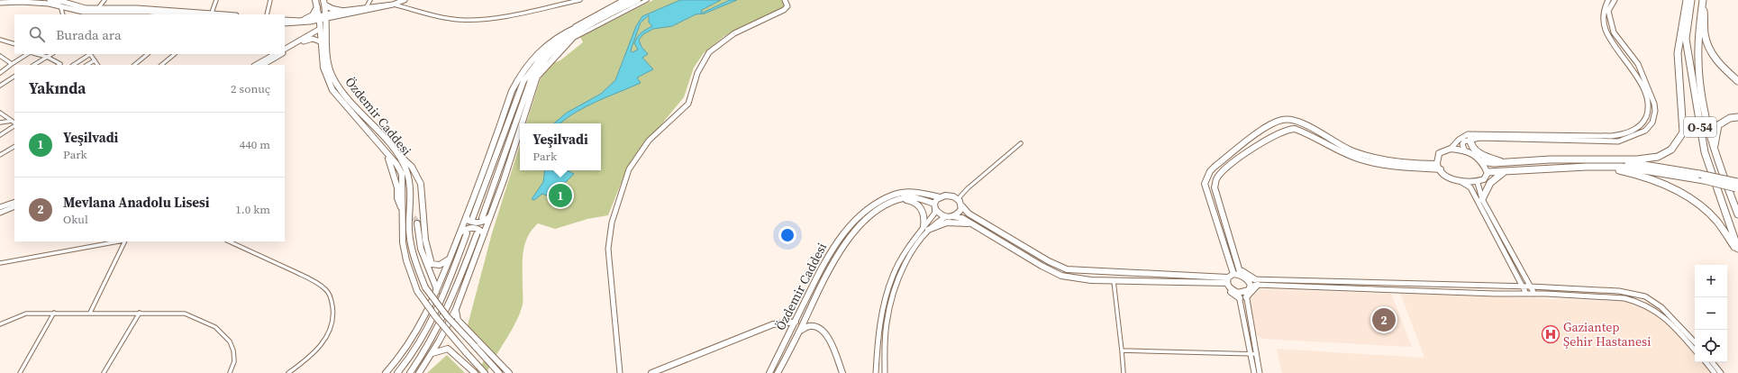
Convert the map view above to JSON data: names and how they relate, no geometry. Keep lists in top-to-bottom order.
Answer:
{
  "streets": {
    "highway": ["O-54"],
    "main road": ["Özdemir Caddesi"]
  },
  "places": {
    "hospital": ["Gaziantep Şehir Hastanesi"]
  },
  "page": {
    "search": "Burada ara",
    "heading": ["Yakında", "2 sonuç"],
    "list": [
      {
        "mark": "1",
        "name": "Yeşilvadi",
        "note": "Park",
        "value": "440 m"
      },
      {
        "mark": "2",
        "name": "Mevlana Anadolu Lisesi",
        "note": "Okul",
        "value": "1.0 km"
      }
    ],
    "popup": ["Yeşilvadi", "Park"],
    "pins": ["1", "2"],
    "map_buttons": ["+", "−"]
  }
}
